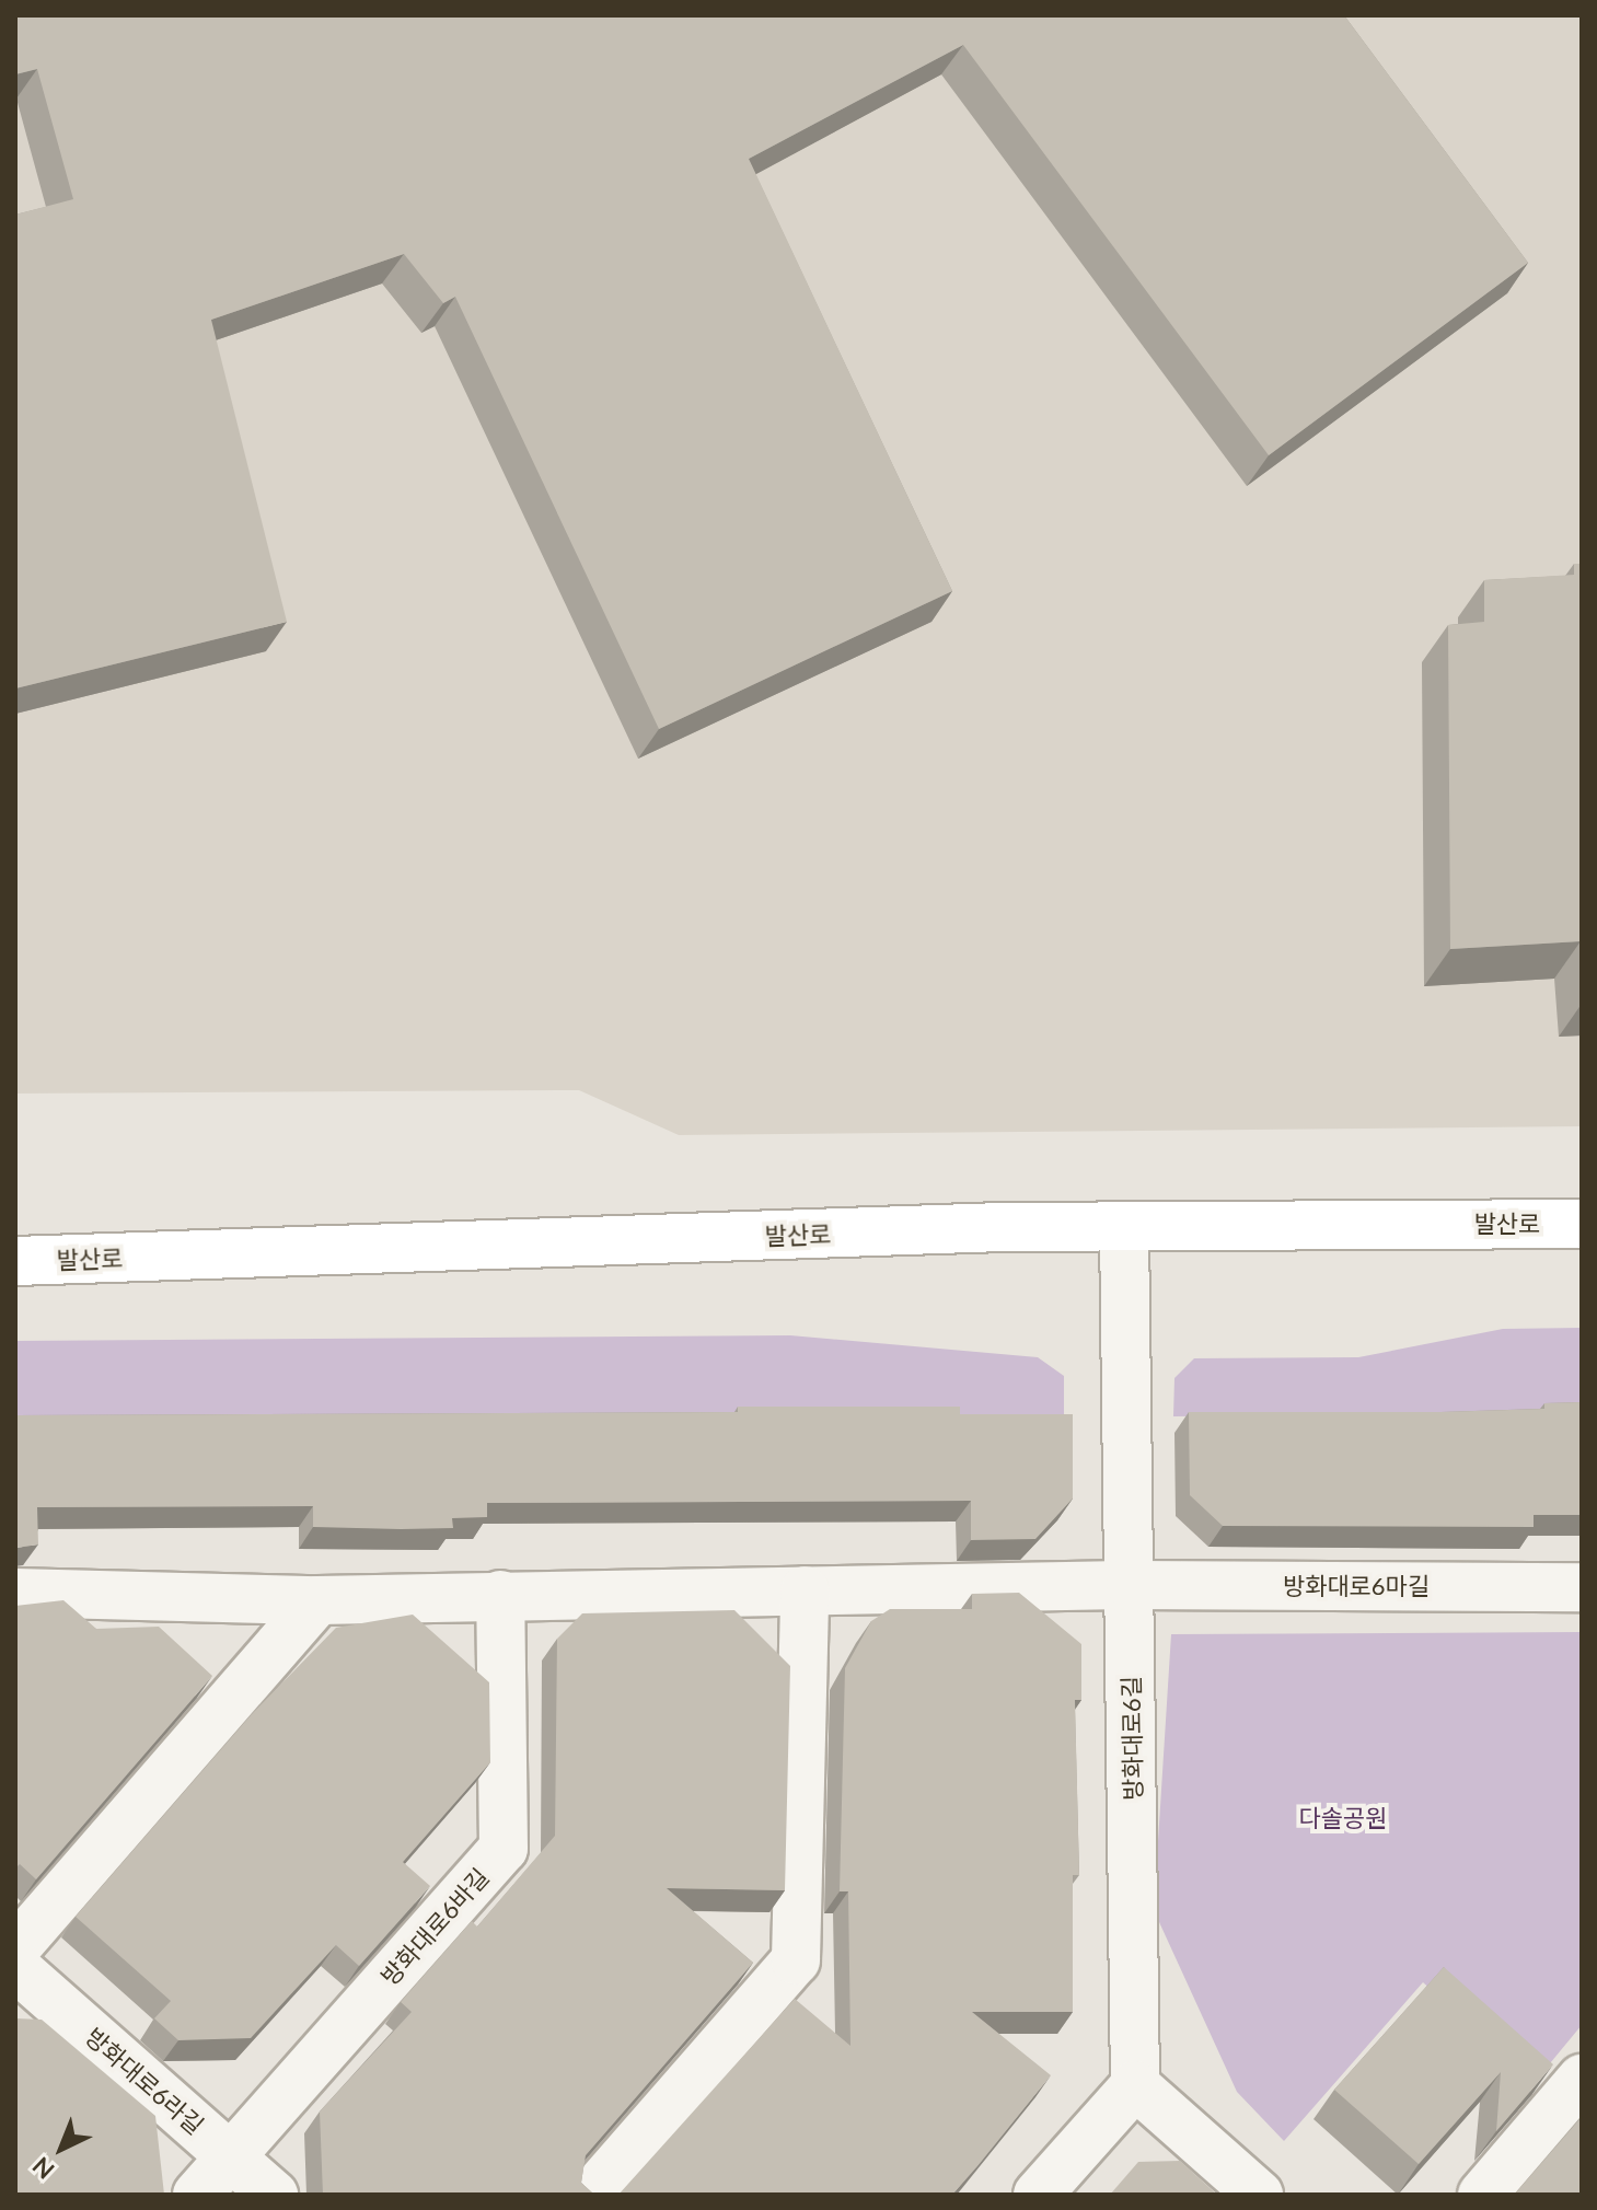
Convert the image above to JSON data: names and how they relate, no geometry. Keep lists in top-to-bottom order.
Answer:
{
  "streets": {
    "street": [
      "발산로",
      "방화대로6마길",
      "방화대로6길",
      "방화대로6바길",
      "방화대로6라길"
    ]
  },
  "crossings": [
    ["발산로", "방화대로6길"],
    ["방화대로6마길", "방화대로6길"],
    ["방화대로6바길", "방화대로6라길"]
  ],
  "parks": ["다솔공원"],
  "north": "bottom left"
}
